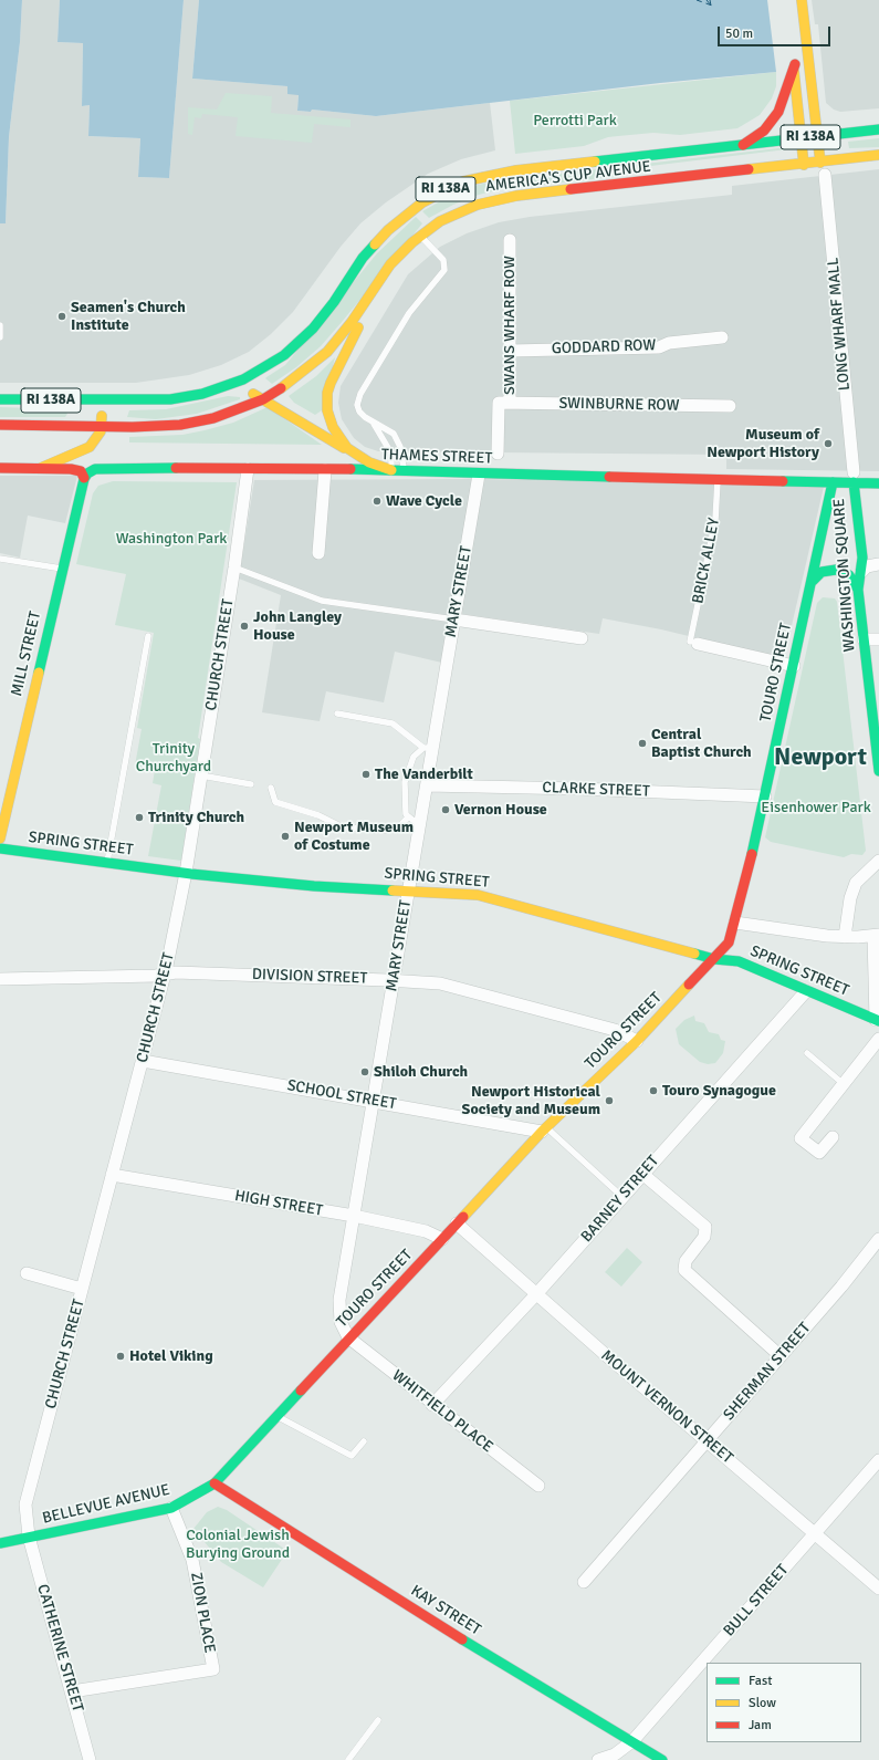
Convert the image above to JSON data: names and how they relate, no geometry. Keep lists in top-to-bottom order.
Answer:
{
  "streets": {
    "main road": [
      "RI 138A",
      "AMERICA'S CUP AVENUE",
      "THAMES STREET",
      "WASHINGTON SQUARE",
      "MILL STREET",
      "TOURO STREET",
      "SPRING STREET",
      "BELLEVUE AVENUE",
      "KAY STREET"
    ],
    "street": [
      "LONG WHARF MALL",
      "SWANS WHARF ROW",
      "GODDARD ROW",
      "SWINBURNE ROW",
      "MARY STREET",
      "CHURCH STREET",
      "CLARKE STREET",
      "DIVISION STREET",
      "SCHOOL STREET",
      "BARNEY STREET",
      "HIGH STREET",
      "SHERMAN STREET",
      "MOUNT VERNON STREET",
      "WHITFIELD PLACE",
      "BULL STREET",
      "ZION PLACE",
      "CATHERINE STREET"
    ],
    "lane": ["BRICK ALLEY"]
  },
  "crossings": [
    ["LONG WHARF MALL", "THAMES STREET"],
    ["LONG WHARF MALL", "WASHINGTON SQUARE"],
    ["SWANS WHARF ROW", "GODDARD ROW"],
    ["SWANS WHARF ROW", "SWINBURNE ROW"],
    ["THAMES STREET", "BRICK ALLEY"],
    ["THAMES STREET", "WASHINGTON SQUARE"],
    ["THAMES STREET", "MARY STREET"],
    ["THAMES STREET", "MILL STREET"],
    ["THAMES STREET", "CHURCH STREET"],
    ["THAMES STREET", "TOURO STREET"],
    ["MARY STREET", "TOURO STREET"],
    ["MARY STREET", "CLARKE STREET"],
    ["MARY STREET", "SPRING STREET"],
    ["MARY STREET", "DIVISION STREET"],
    ["MARY STREET", "SCHOOL STREET"],
    ["MARY STREET", "HIGH STREET"],
    ["MARY STREET", "WHITFIELD PLACE"],
    ["CHURCH STREET", "SPRING STREET"],
    ["CHURCH STREET", "DIVISION STREET"],
    ["CHURCH STREET", "SCHOOL STREET"],
    ["CHURCH STREET", "HIGH STREET"],
    ["CHURCH STREET", "BELLEVUE AVENUE"],
    ["CHURCH STREET", "CATHERINE STREET"],
    ["TOURO STREET", "CLARKE STREET"],
    ["TOURO STREET", "SPRING STREET"],
    ["TOURO STREET", "DIVISION STREET"],
    ["TOURO STREET", "SCHOOL STREET"],
    ["TOURO STREET", "HIGH STREET"],
    ["TOURO STREET", "MOUNT VERNON STREET"],
    ["TOURO STREET", "WHITFIELD PLACE"],
    ["TOURO STREET", "BELLEVUE AVENUE"],
    ["TOURO STREET", "KAY STREET"],
    ["SPRING STREET", "BARNEY STREET"],
    ["BARNEY STREET", "MOUNT VERNON STREET"],
    ["BARNEY STREET", "WHITFIELD PLACE"],
    ["SHERMAN STREET", "MOUNT VERNON STREET"],
    ["MOUNT VERNON STREET", "BULL STREET"],
    ["BELLEVUE AVENUE", "KAY STREET"],
    ["BELLEVUE AVENUE", "ZION PLACE"],
    ["BELLEVUE AVENUE", "CATHERINE STREET"],
    ["BULL STREET", "KAY STREET"],
    ["ZION PLACE", "CATHERINE STREET"]
  ],
  "districts": ["Newport"],
  "parks": [
    "Perrotti Park",
    "Washington Park",
    "Trinity Churchyard",
    "Eisenhower Park",
    "Colonial Jewish Burying Ground"
  ],
  "places": [
    "Seamen's Church Institute",
    "Museum of Newport History",
    "Wave Cycle",
    "John Langley House",
    "Central Baptist Church",
    "The Vanderbilt",
    "Vernon House",
    "Trinity Church",
    "Newport Museum of Costume",
    "Shiloh Church",
    "Touro Synagogue",
    "Newport Historical Society and Museum",
    "Hotel Viking"
  ],
  "legend": ["Fast", "Slow", "Jam"],
  "scale_bar": "50 m"
}
